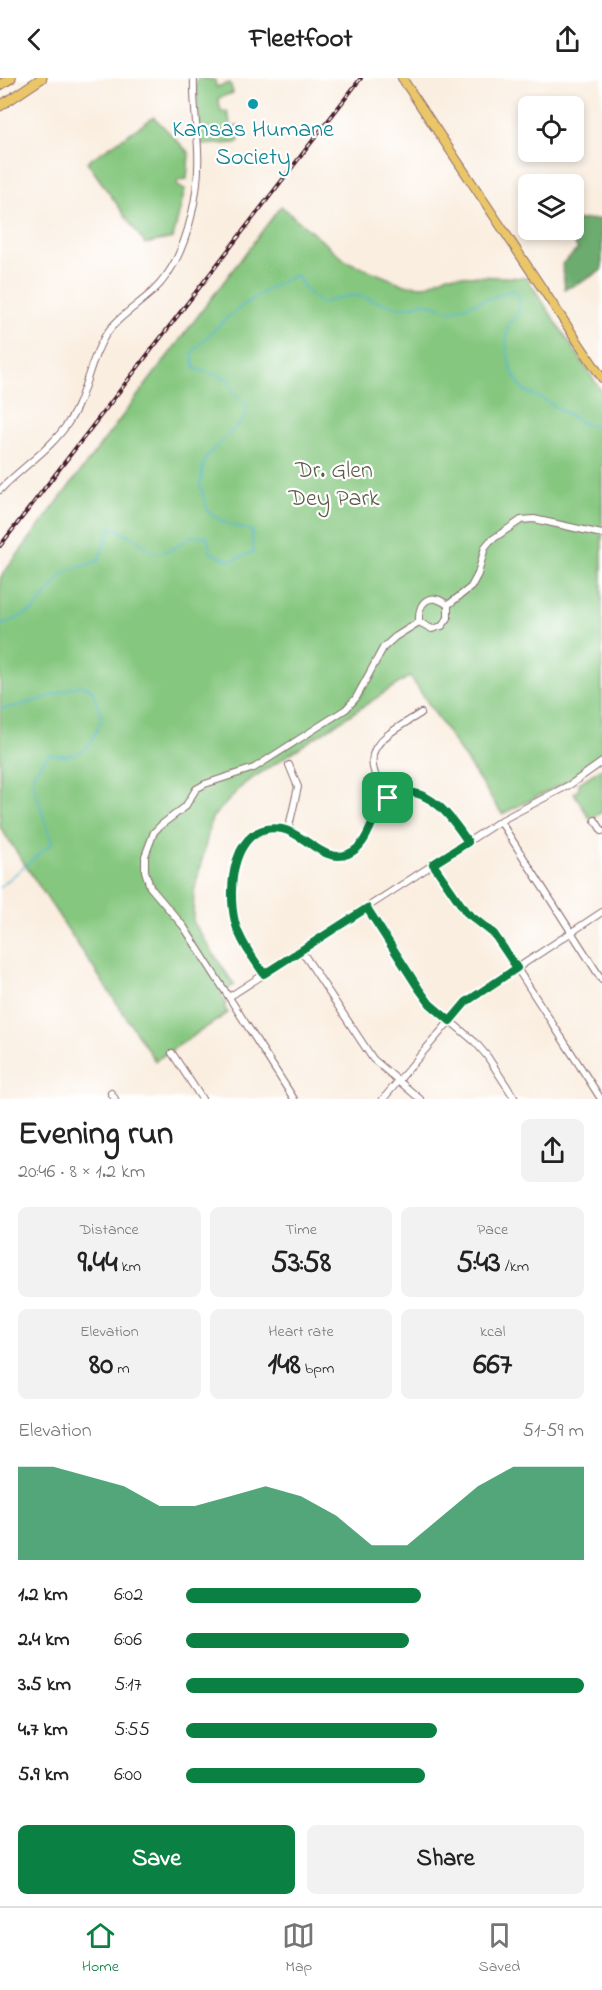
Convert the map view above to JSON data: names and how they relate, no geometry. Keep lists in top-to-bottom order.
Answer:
{
  "parks": ["Dr. Glen Dey Park"],
  "places": ["Kansas Humane Society"],
  "page": {
    "header": "Fleetfoot",
    "heading": ["Evening run", "20:46 · 8 × 1.2 km"],
    "stats": [
      ["Distance", "9.44 km"],
      ["Time", "53:58"],
      ["Pace", "5:43 /km"],
      ["Elevation", "80 m"],
      ["Heart rate", "148 bpm"],
      ["kcal", "667"]
    ],
    "chart": ["Elevation", "51–59 m"],
    "list": [
      {
        "name": "1.2 km",
        "note": "6:02"
      },
      {
        "name": "2.4 km",
        "note": "6:06"
      },
      {
        "name": "3.5 km",
        "note": "5:17"
      },
      {
        "name": "4.7 km",
        "note": "5:55"
      },
      {
        "name": "5.9 km",
        "note": "6:00"
      }
    ],
    "buttons": ["Save", "Share"],
    "tabs": ["Home", "Map", "Saved"]
  }
}
